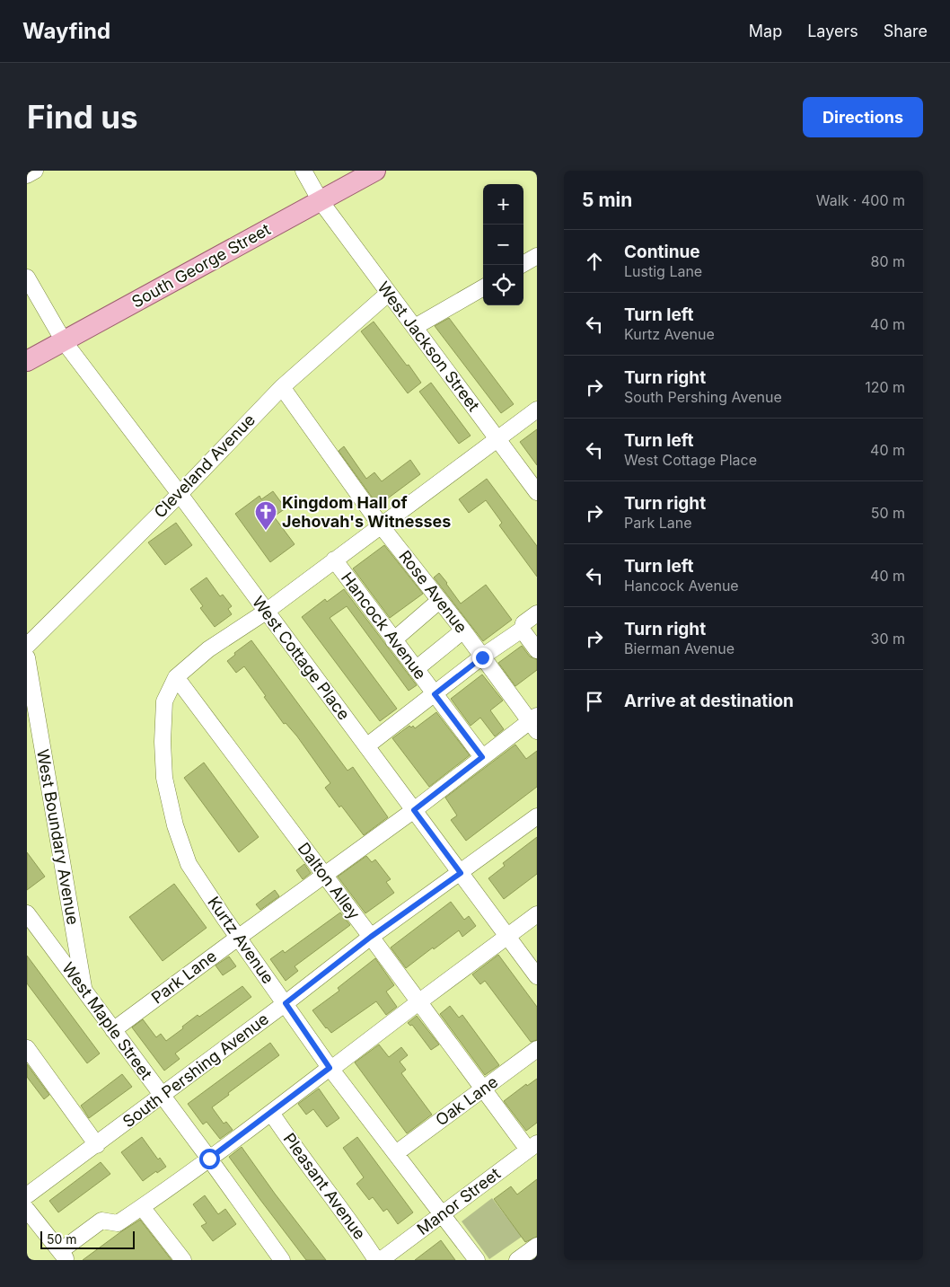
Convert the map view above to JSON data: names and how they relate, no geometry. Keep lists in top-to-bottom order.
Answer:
{
  "streets": {
    "main road": ["South George Street"],
    "street": [
      "West Jackson Street",
      "Cleveland Avenue",
      "Rose Avenue",
      "Hancock Avenue",
      "West Cottage Place",
      "West Boundary Avenue",
      "Dalton Alley",
      "Kurtz Avenue",
      "Park Lane",
      "West Maple Street",
      "South Pershing Avenue",
      "Oak Lane",
      "Pleasant Avenue",
      "Manor Street"
    ]
  },
  "crossings": [
    ["South George Street", "West Jackson Street"],
    ["South George Street", "West Cottage Place"],
    ["West Jackson Street", "Cleveland Avenue"],
    ["West Jackson Street", "Kurtz Avenue"],
    ["Cleveland Avenue", "Rose Avenue"],
    ["Cleveland Avenue", "West Cottage Place"],
    ["Rose Avenue", "Kurtz Avenue"],
    ["Rose Avenue", "Park Lane"],
    ["Hancock Avenue", "Kurtz Avenue"],
    ["Hancock Avenue", "Park Lane"],
    ["West Cottage Place", "Kurtz Avenue"],
    ["West Cottage Place", "Park Lane"],
    ["West Cottage Place", "South Pershing Avenue"],
    ["West Boundary Avenue", "West Maple Street"],
    ["Dalton Alley", "Kurtz Avenue"],
    ["Dalton Alley", "Park Lane"],
    ["Dalton Alley", "South Pershing Avenue"],
    ["Dalton Alley", "Oak Lane"],
    ["Dalton Alley", "Manor Street"],
    ["Kurtz Avenue", "Park Lane"],
    ["Kurtz Avenue", "South Pershing Avenue"],
    ["Kurtz Avenue", "Oak Lane"],
    ["Kurtz Avenue", "Manor Street"],
    ["Park Lane", "West Maple Street"],
    ["West Maple Street", "South Pershing Avenue"]
  ],
  "places": {
    "church": ["Kingdom Hall of Jehovah's Witnesses"]
  },
  "scale_bar": "50 m",
  "page": {
    "header": "Wayfind",
    "nav": ["Map", "Layers", "Share"],
    "buttons": "Directions",
    "title": "Find us",
    "heading": ["5 min", "Walk · 400 m"],
    "map_buttons": ["+", "−"],
    "list": [
      ["Continue", "Lustig Lane", "80 m"],
      ["Turn left", "Kurtz Avenue", "40 m"],
      ["Turn right", "South Pershing Avenue", "120 m"],
      ["Turn left", "West Cottage Place", "40 m"],
      ["Turn right", "Park Lane", "50 m"],
      ["Turn left", "Hancock Avenue", "40 m"],
      ["Turn right", "Bierman Avenue", "30 m"],
      "Arrive at destination"
    ],
    "scale": "50 m"
  }
}
